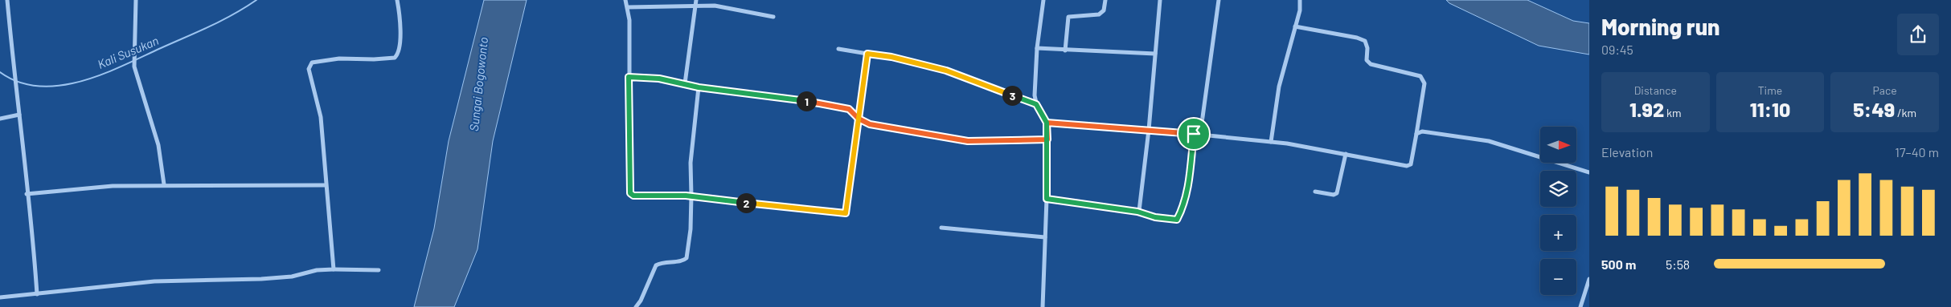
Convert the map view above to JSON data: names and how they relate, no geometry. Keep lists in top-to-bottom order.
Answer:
{
  "water": ["Kali Susukan", "Sungai Bogowonto"],
  "north": "right",
  "page": {
    "heading": ["Morning run", "09:45"],
    "stats": [
      ["Distance", "1.92 km"],
      ["Time", "11:10"],
      ["Pace", "5:49 /km"]
    ],
    "pins": ["3", "1", "2"],
    "map_buttons": ["+", "−"],
    "chart": ["Elevation", "17–40 m"],
    "list": [
      {
        "name": "500 m",
        "note": "5:58"
      }
    ]
  }
}
